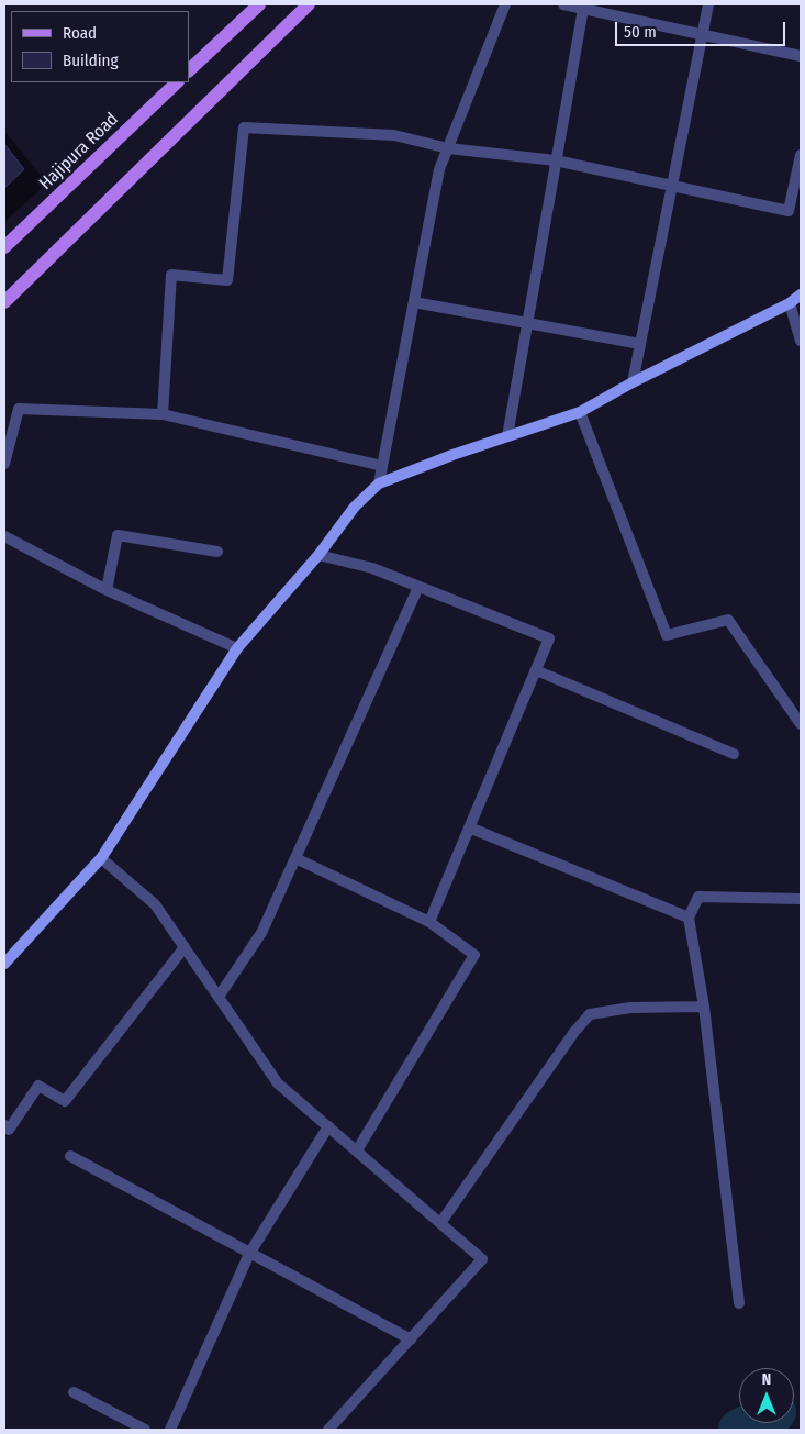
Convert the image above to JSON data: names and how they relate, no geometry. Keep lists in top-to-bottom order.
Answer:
{
  "streets": {
    "main road": ["Hajipura Road"]
  },
  "legend": ["Road", "Building"],
  "scale_bar": "50 m",
  "north": "top"
}
